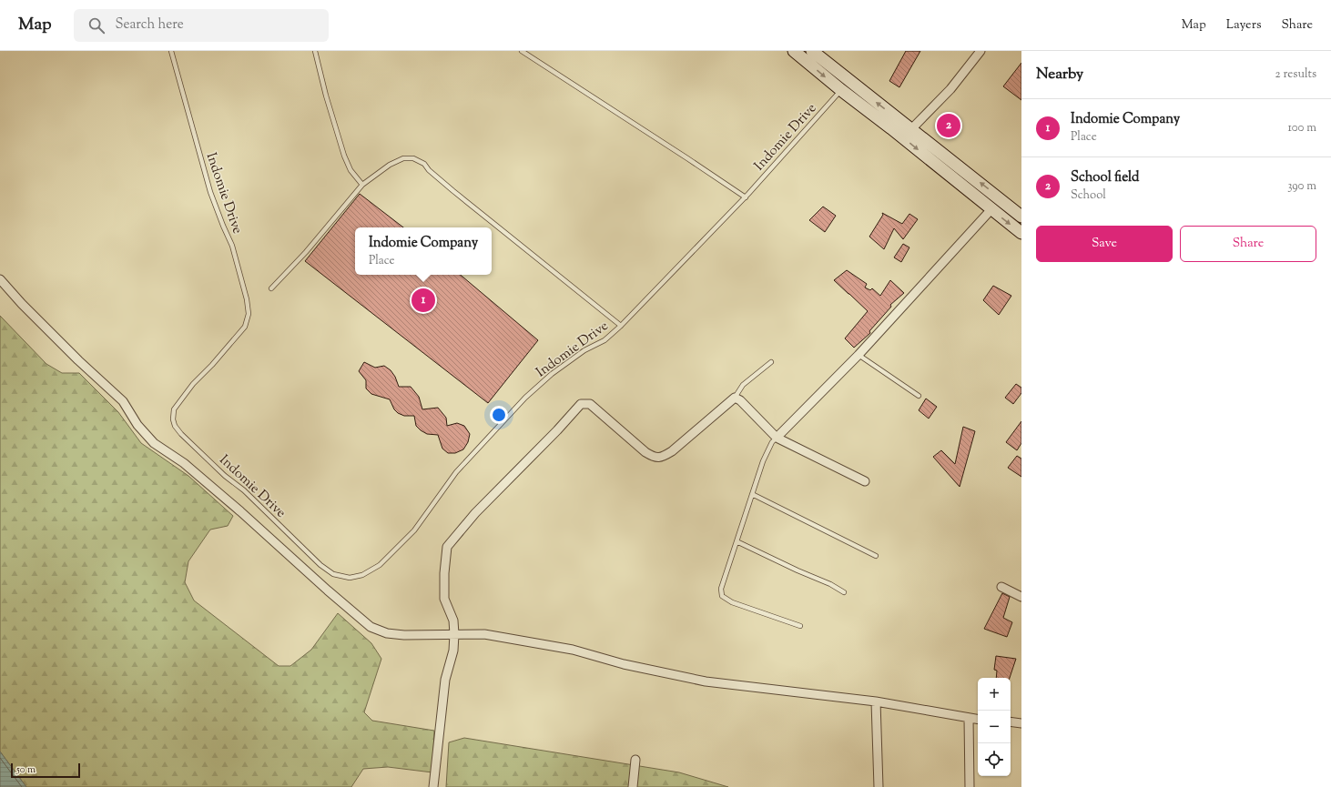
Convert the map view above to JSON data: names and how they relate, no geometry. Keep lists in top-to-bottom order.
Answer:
{
  "streets": {
    "lane": ["Indomie Drive"]
  },
  "scale_bar": "50 m",
  "page": {
    "header": "Map",
    "search": "Search here",
    "nav": ["Map", "Layers", "Share"],
    "heading": ["Nearby", "2 results"],
    "list": [
      {
        "mark": "1",
        "name": "Indomie Company",
        "note": "Place",
        "value": "100 m"
      },
      {
        "mark": "2",
        "name": "School field",
        "note": "School",
        "value": "390 m"
      }
    ],
    "pins": ["2", "1"],
    "buttons": ["Save", "Share"],
    "popup": ["Indomie Company", "Place"],
    "map_buttons": ["+", "−"],
    "scale": "50 m"
  }
}
